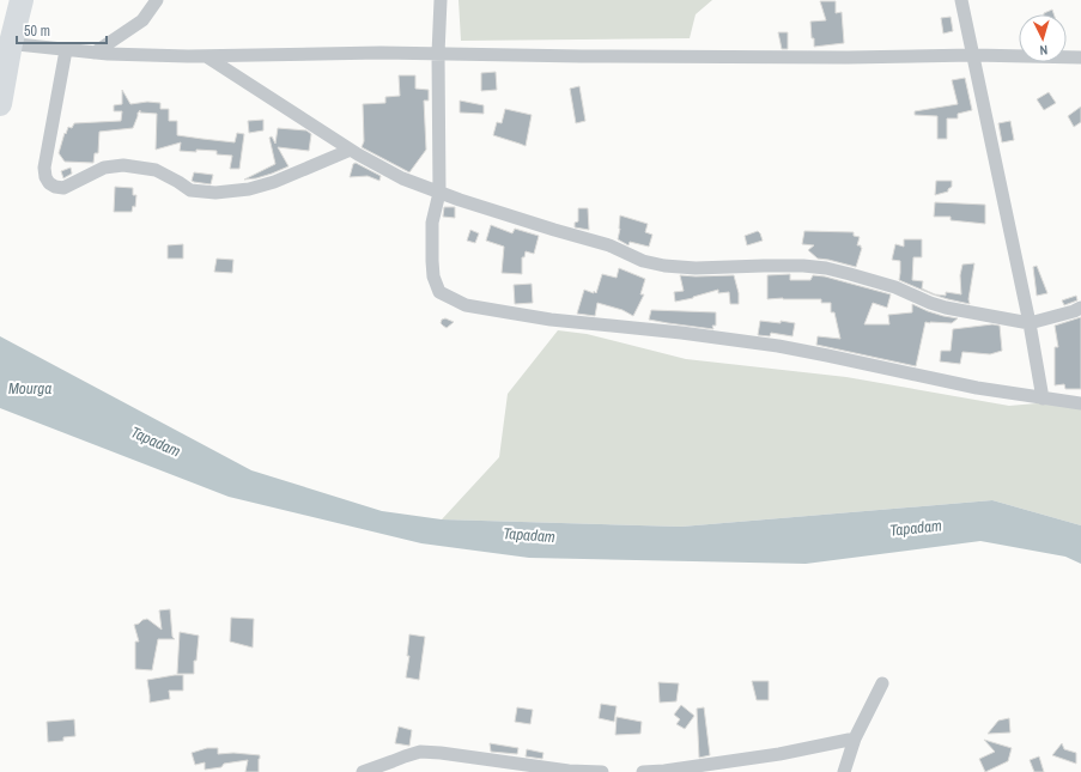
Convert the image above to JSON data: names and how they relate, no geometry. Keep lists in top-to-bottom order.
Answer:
{
  "water": ["Mourga", "Tapadam"],
  "scale_bar": "50 m",
  "north": "bottom"
}
